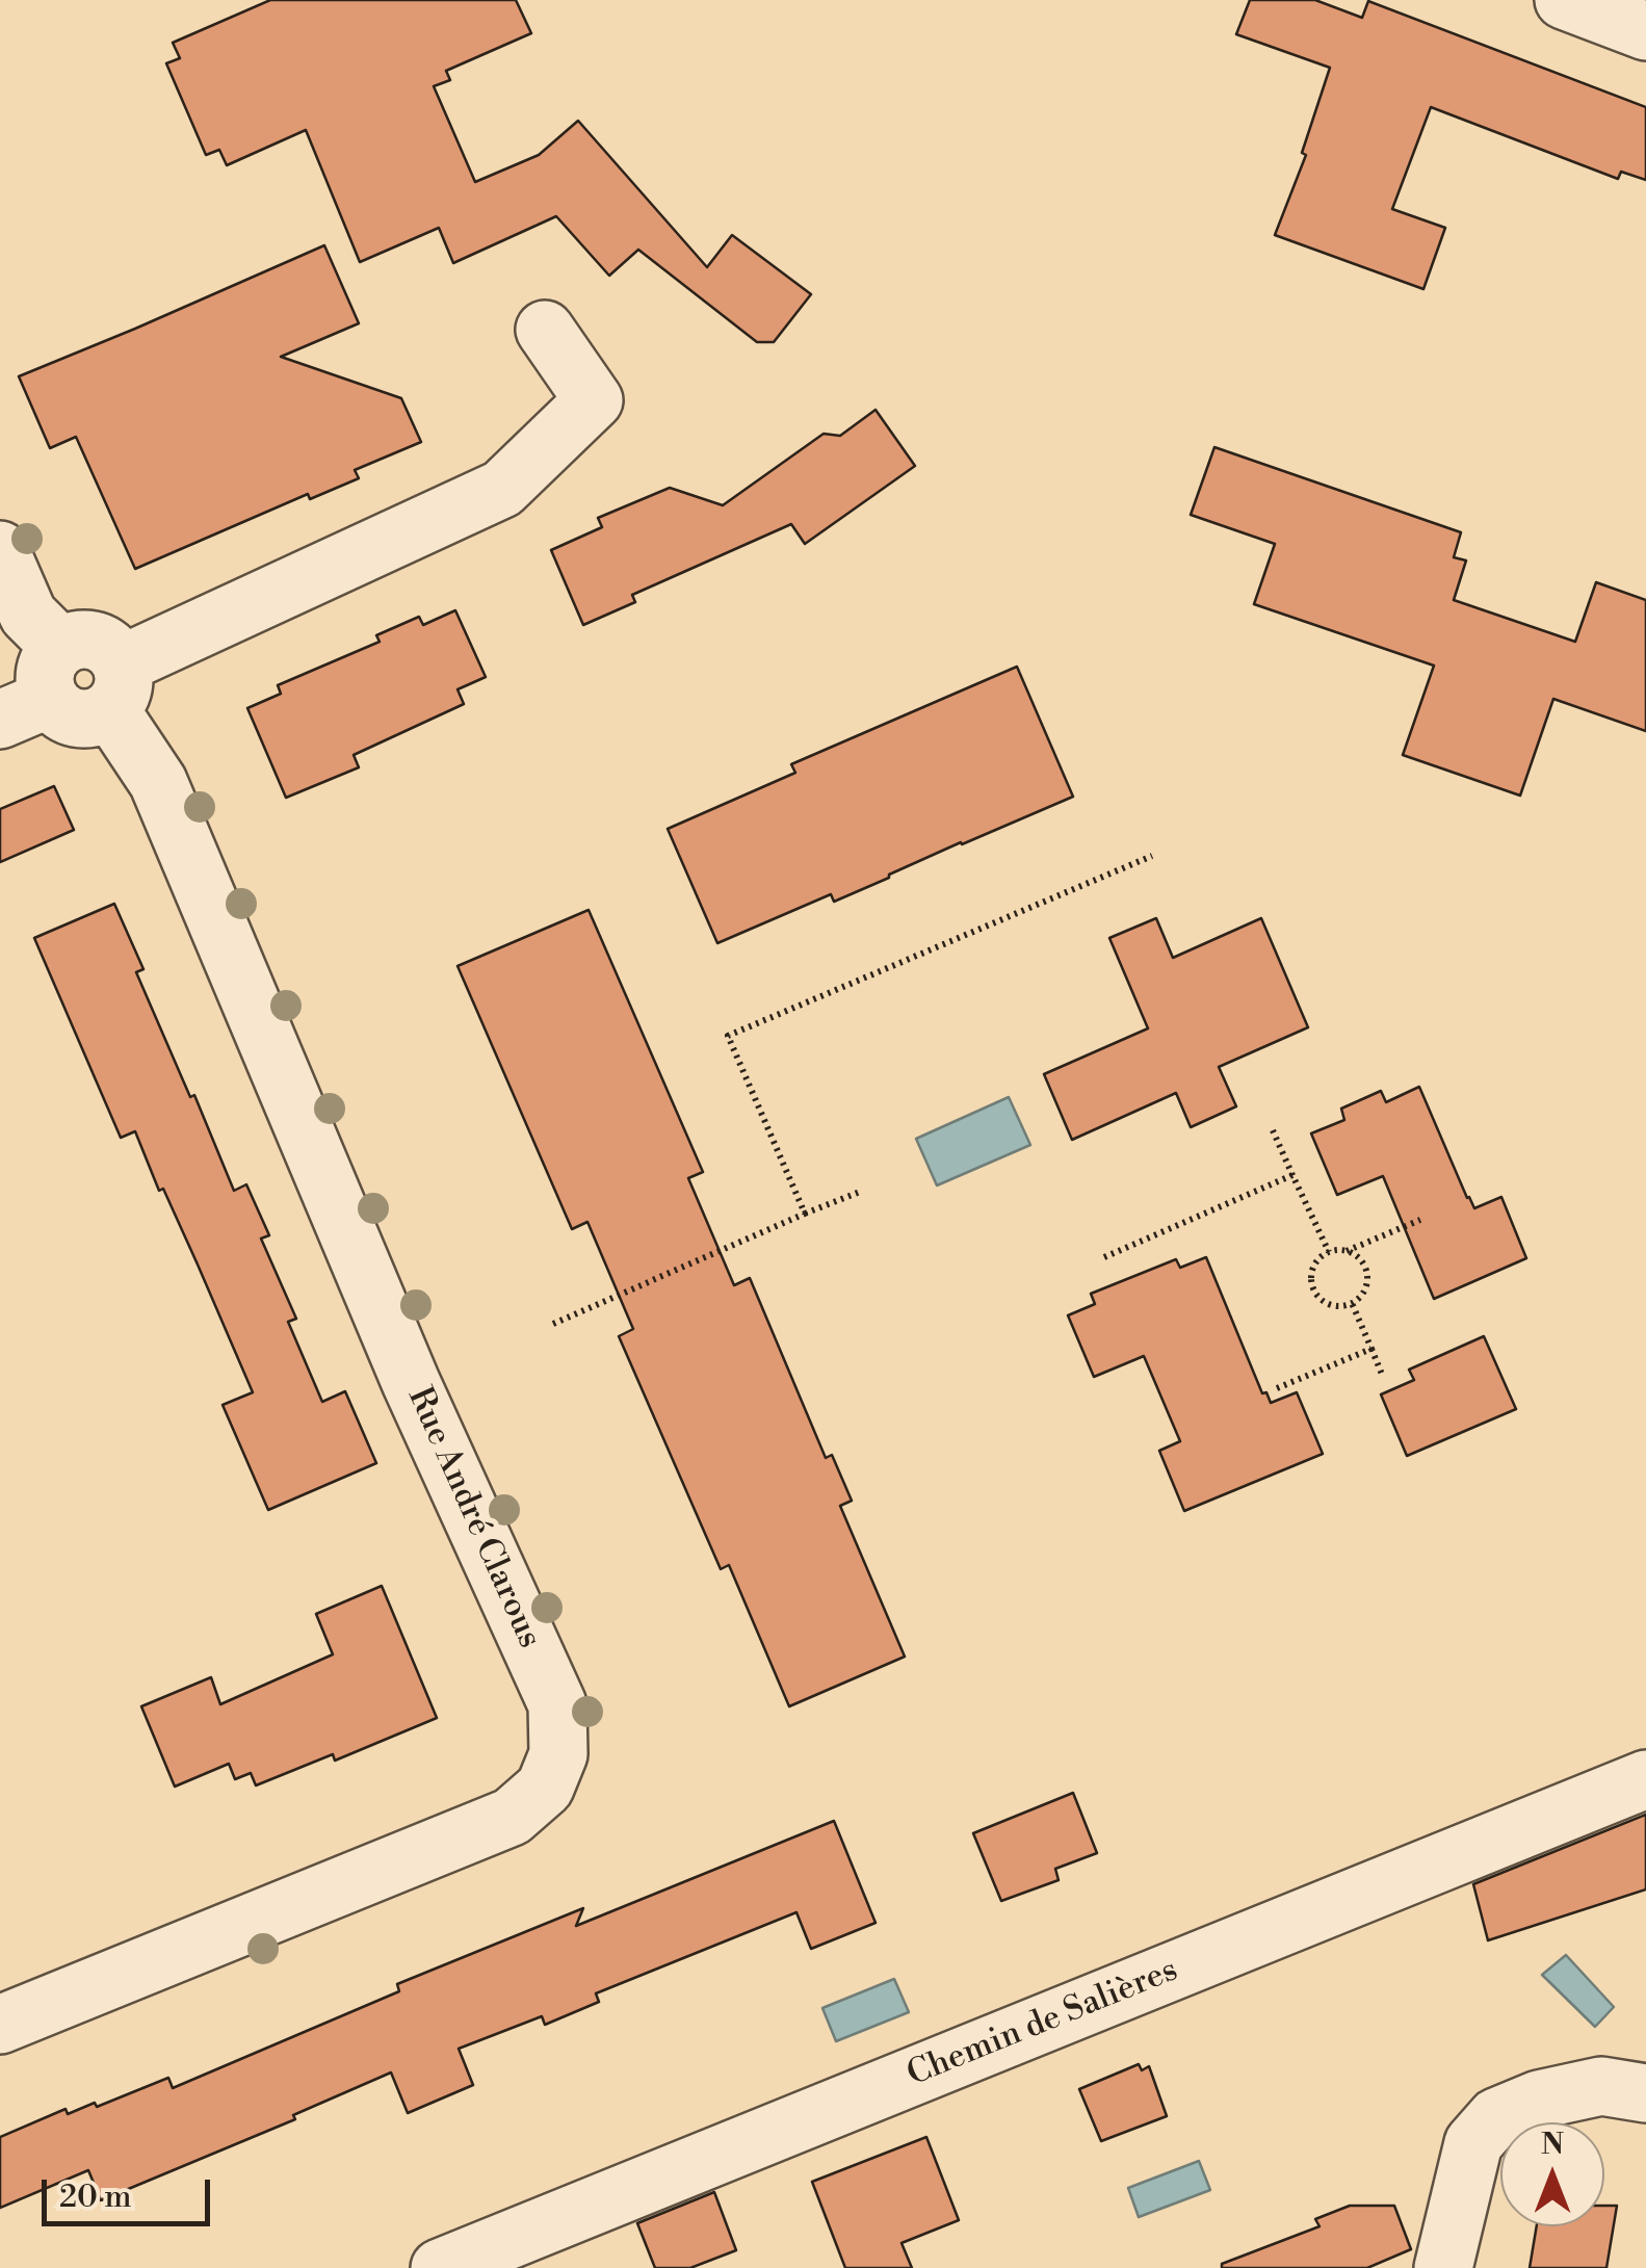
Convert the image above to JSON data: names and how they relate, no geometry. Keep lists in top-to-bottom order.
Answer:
{
  "streets": {
    "street": ["Rue André Clarous", "Chemin de Salières"]
  },
  "scale_bar": "20 m",
  "north": "top"
}
